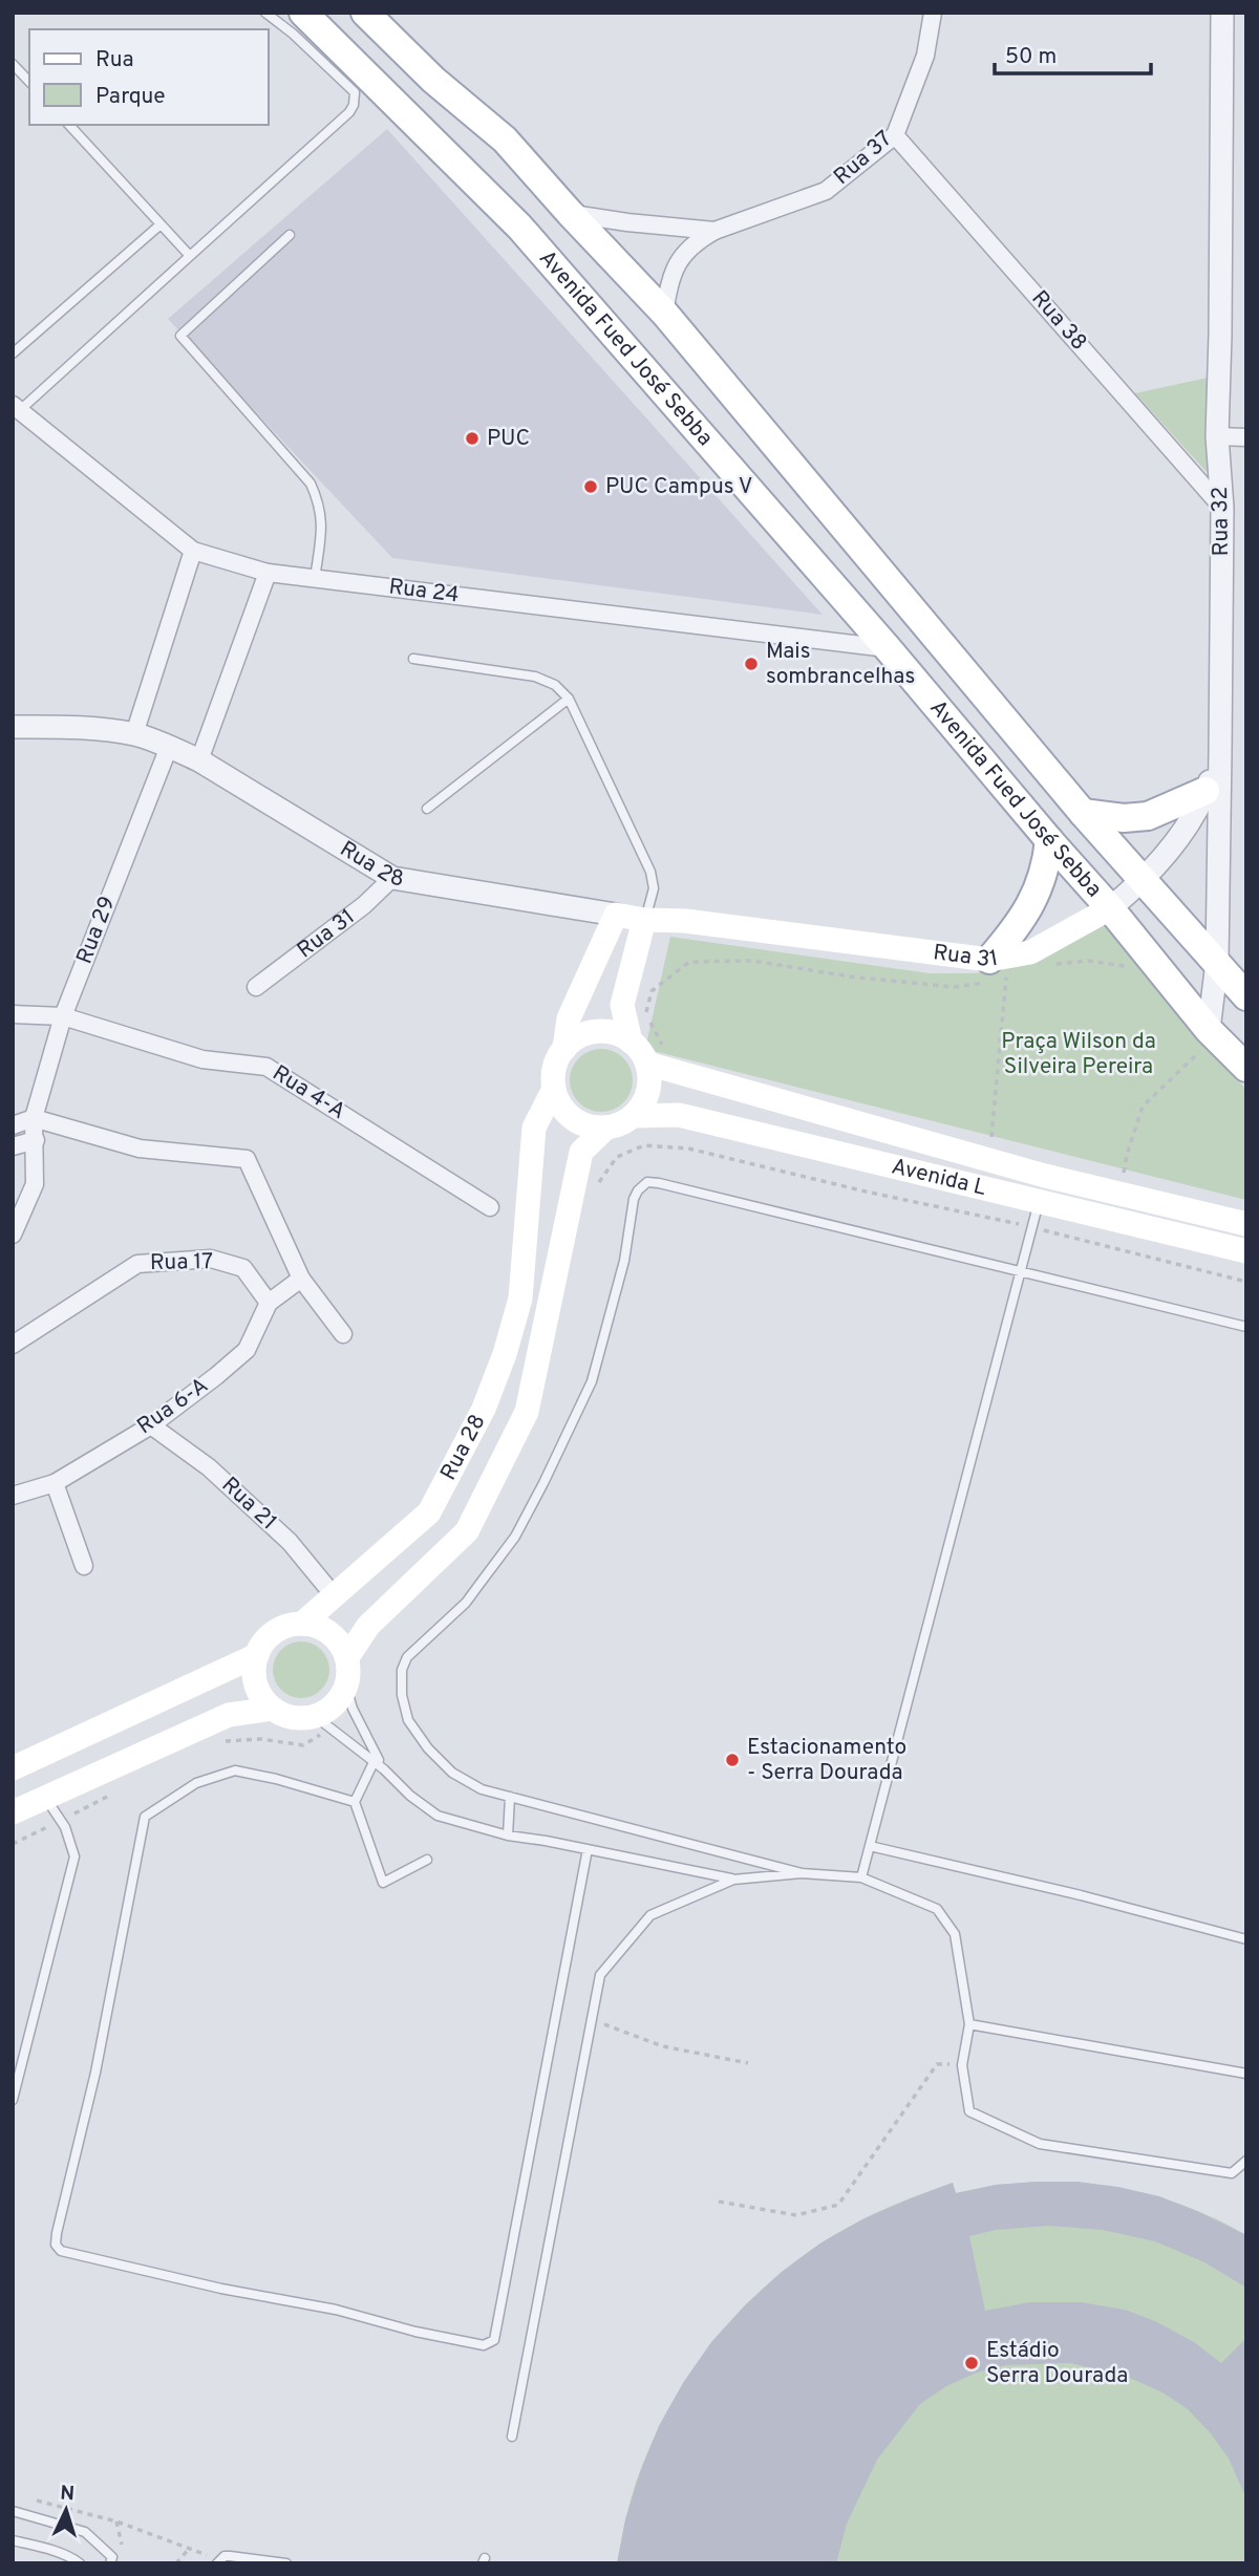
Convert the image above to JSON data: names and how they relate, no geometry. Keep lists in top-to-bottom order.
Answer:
{
  "streets": {
    "main road": [
      "Avenida Fued José Sebba",
      "Rua 28",
      "Rua 31",
      "Avenida L"
    ],
    "street": [
      "Rua 37",
      "Rua 38",
      "Rua 32",
      "Rua 24",
      "Rua 29",
      "Rua 4-A",
      "Rua 17",
      "Rua 6-A",
      "Rua 21"
    ]
  },
  "crossings": [
    ["Rua 37", "Rua 38"],
    ["Rua 37", "Avenida Fued José Sebba"],
    ["Rua 38", "Rua 32"],
    ["Avenida Fued José Sebba", "Rua 32"],
    ["Avenida Fued José Sebba", "Rua 24"],
    ["Avenida Fued José Sebba", "Rua 31"],
    ["Rua 32", "Rua 31"],
    ["Rua 28", "Rua 29"],
    ["Rua 28", "Rua 31"],
    ["Rua 28", "Avenida L"],
    ["Rua 28", "Rua 21"],
    ["Rua 29", "Rua 4-A"],
    ["Rua 17", "Rua 6-A"],
    ["Rua 6-A", "Rua 21"]
  ],
  "parks": ["Praça Wilson da Silveira Pereira"],
  "places": [
    "PUC",
    "PUC Campus V",
    "Mais sombrancelhas",
    "Estacionamento - Serra Dourada",
    "Estádio Serra Dourada"
  ],
  "legend": ["Rua", "Parque"],
  "scale_bar": "50 m",
  "north": "top"
}
